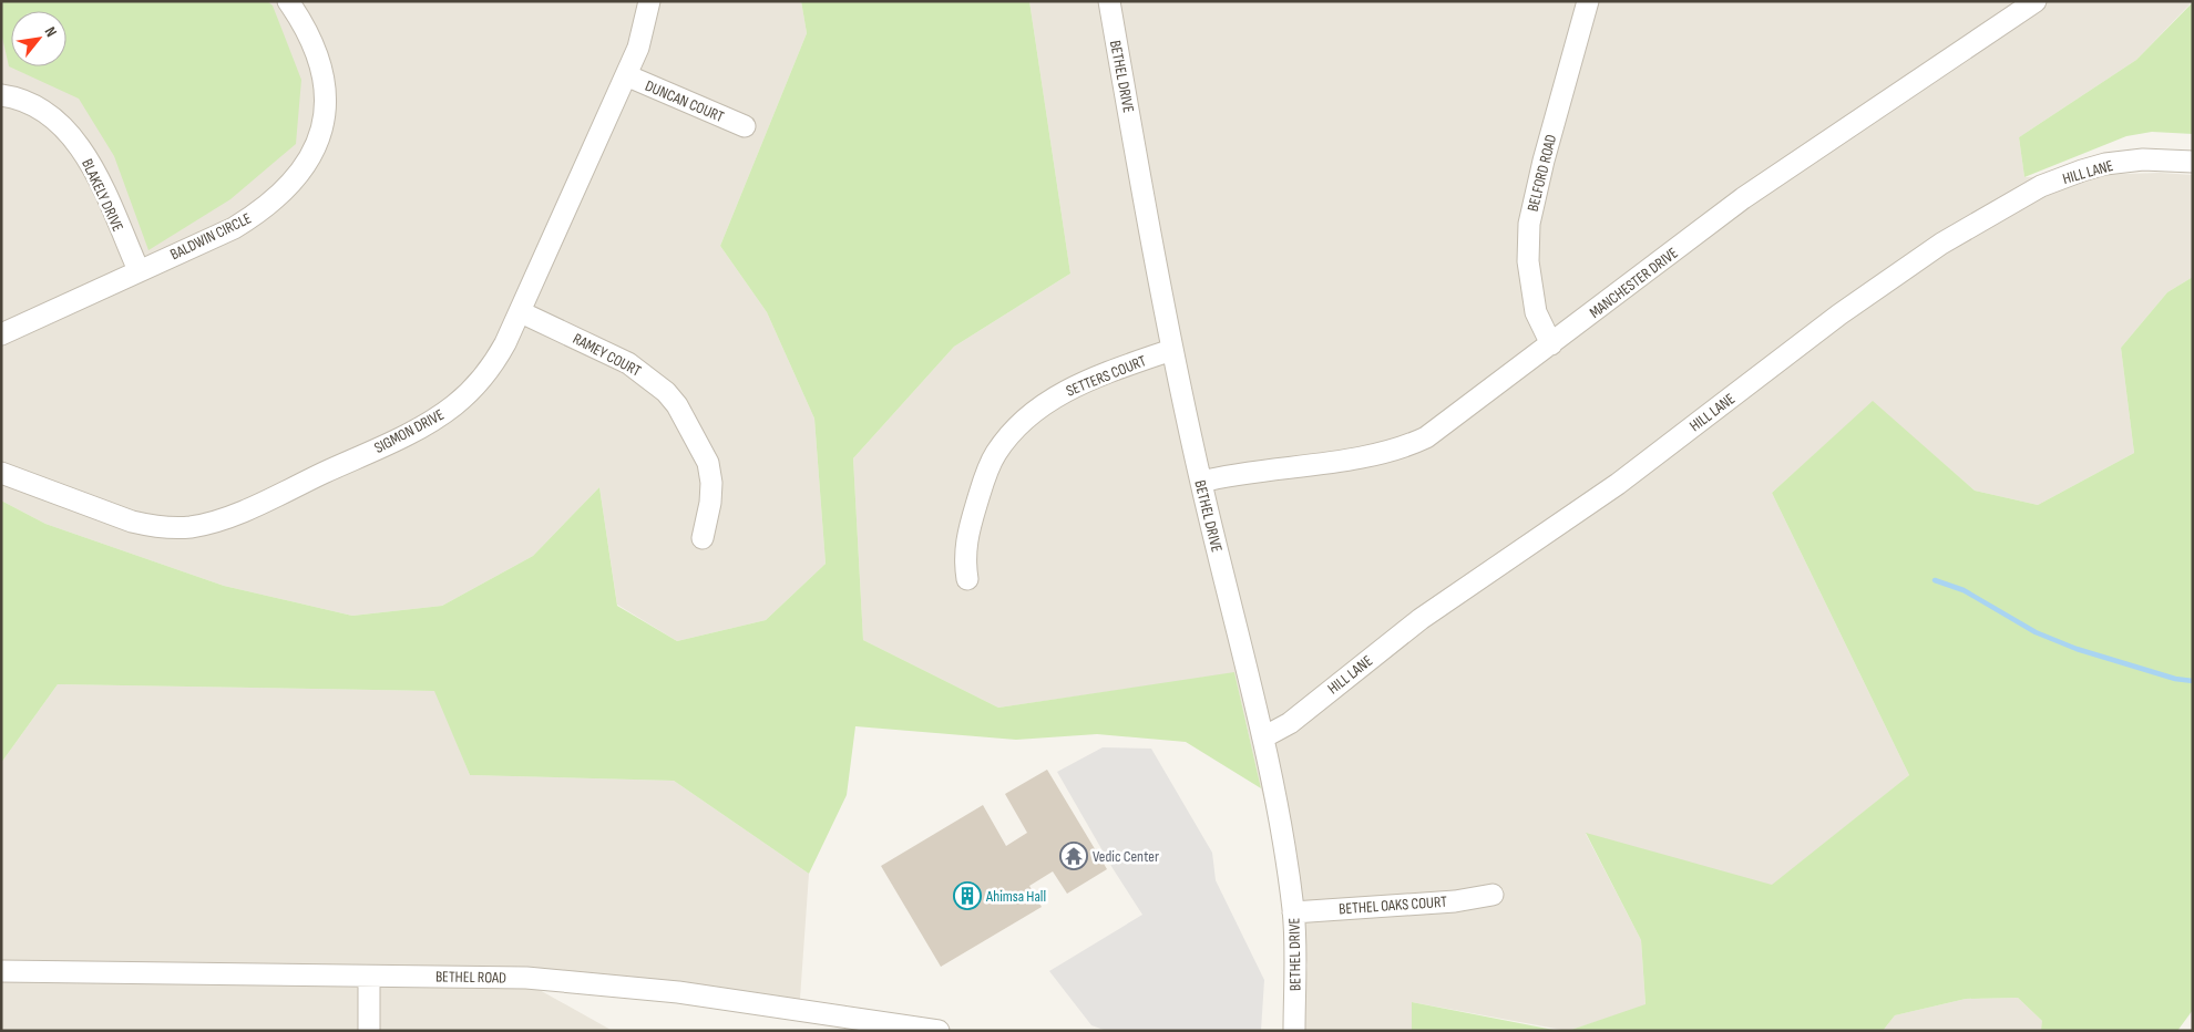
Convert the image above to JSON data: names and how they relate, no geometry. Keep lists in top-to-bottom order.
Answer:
{
  "streets": {
    "street": [
      "BETHEL DRIVE",
      "DUNCAN COURT",
      "HILL LANE",
      "BELFORD ROAD",
      "BLAKELY DRIVE",
      "BALDWIN CIRCLE",
      "MANCHESTER DRIVE",
      "RAMEY COURT",
      "SETTERS COURT",
      "SIGMON DRIVE",
      "BETHEL OAKS COURT",
      "BETHEL ROAD"
    ]
  },
  "crossings": [
    ["BETHEL DRIVE", "HILL LANE"],
    ["BETHEL DRIVE", "MANCHESTER DRIVE"],
    ["BETHEL DRIVE", "SETTERS COURT"],
    ["BETHEL DRIVE", "BETHEL OAKS COURT"],
    ["DUNCAN COURT", "SIGMON DRIVE"],
    ["BELFORD ROAD", "MANCHESTER DRIVE"],
    ["BLAKELY DRIVE", "BALDWIN CIRCLE"],
    ["RAMEY COURT", "SIGMON DRIVE"]
  ],
  "places": {
    "temple": ["Vedic Center"],
    "building": ["Ahimsa Hall"]
  },
  "north": "top right"
}
